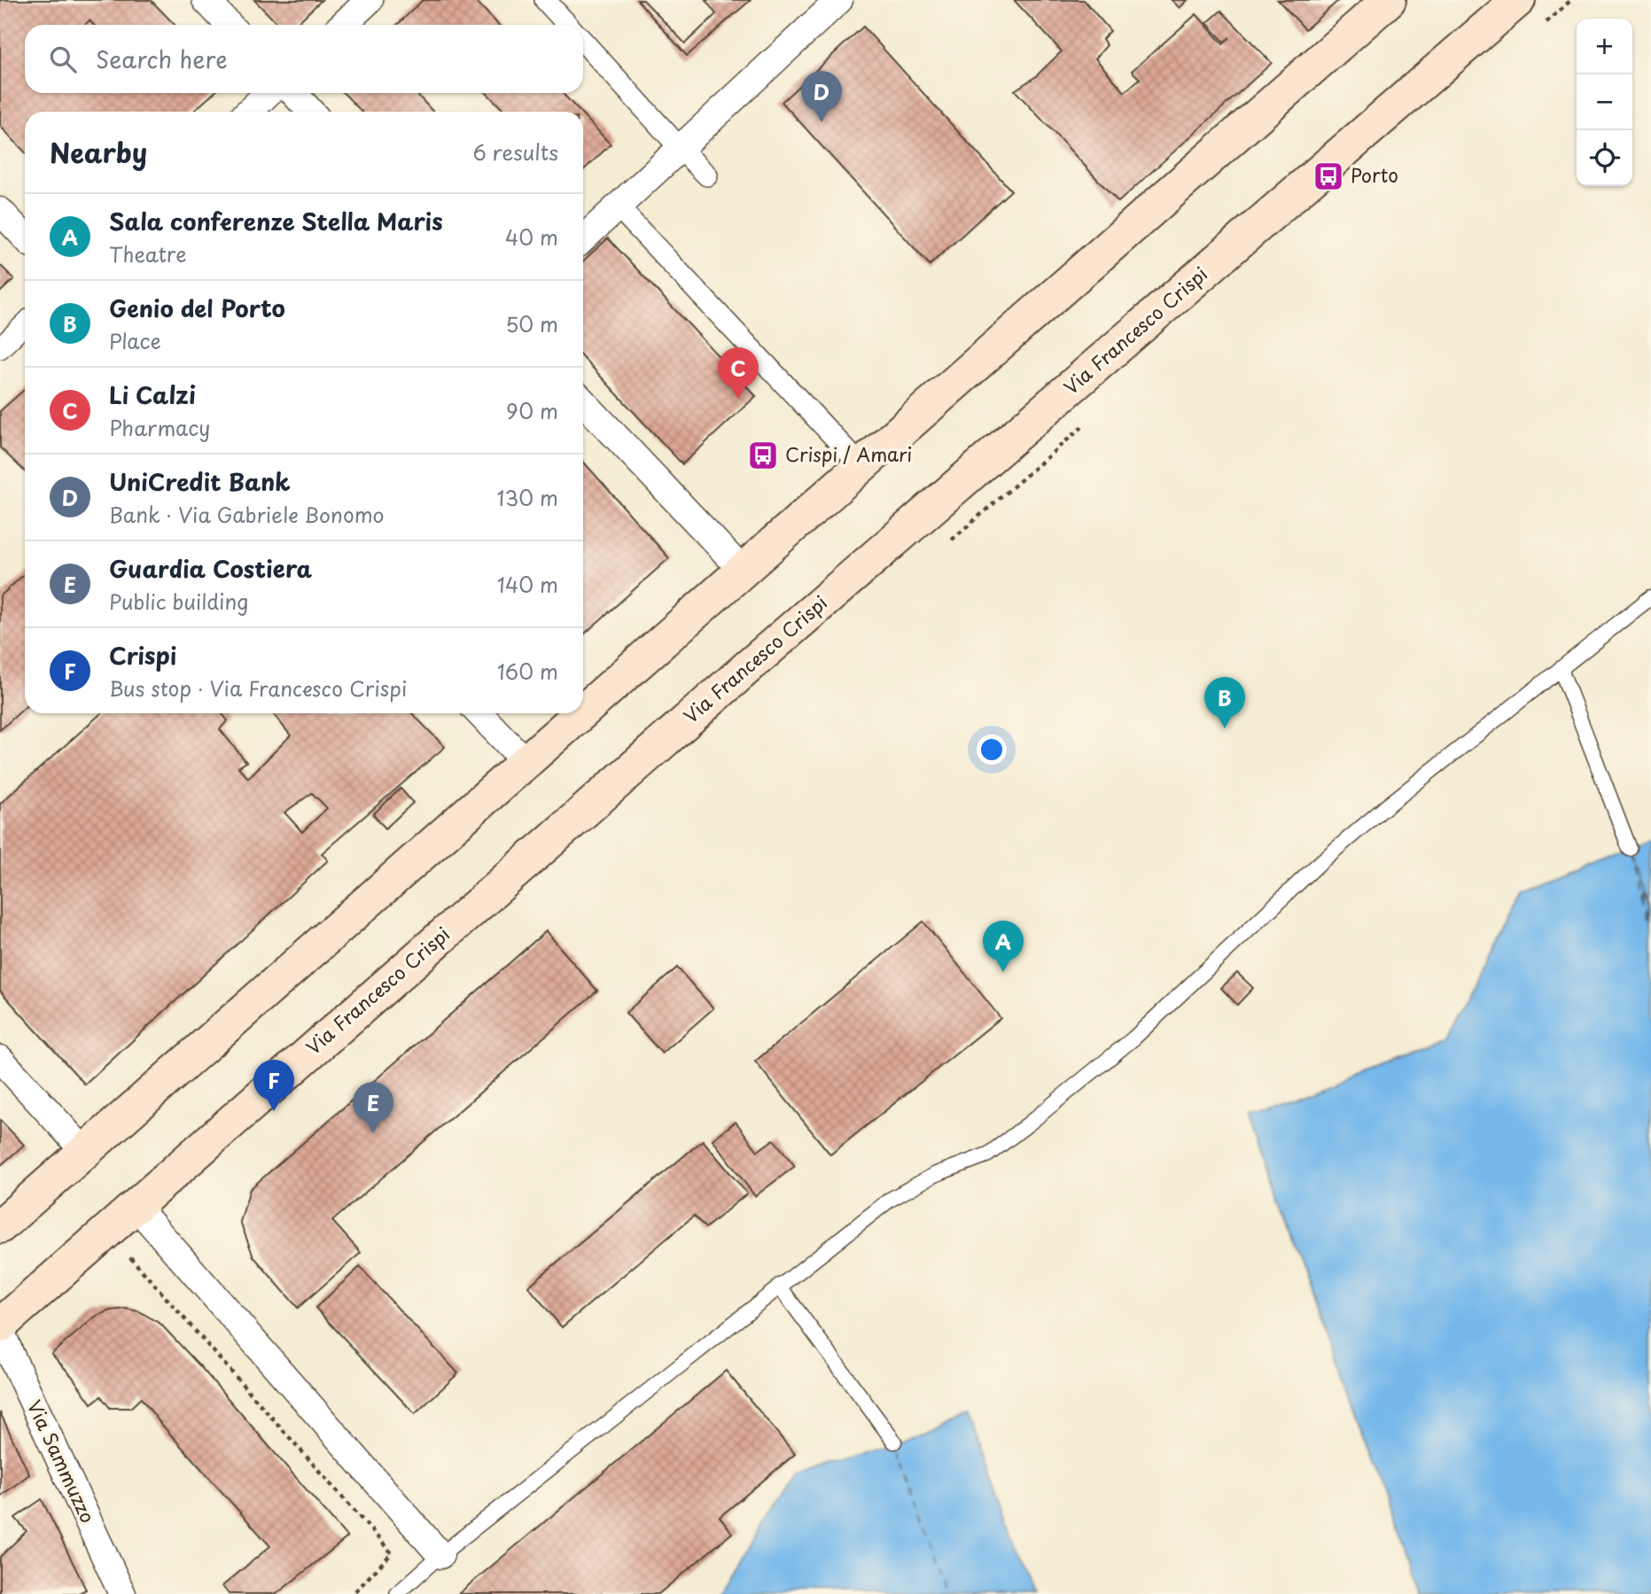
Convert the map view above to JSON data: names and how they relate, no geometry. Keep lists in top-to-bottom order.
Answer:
{
  "streets": {
    "main road": ["Via Francesco Crispi"],
    "street": ["Via Sammuzzo"]
  },
  "crossings": [
    ["Via Francesco Crispi", "Via Sammuzzo"]
  ],
  "places": {
    "bus stop": ["Porto", "Crispi / Amari"]
  },
  "page": {
    "map_buttons": ["+", "−"],
    "search": "Search here",
    "pins": [
      "D",
      "C",
      "B",
      "A",
      "F",
      "E"
    ],
    "heading": ["Nearby", "6 results"],
    "list": [
      {
        "mark": "A",
        "name": "Sala conferenze Stella Maris",
        "note": "Theatre",
        "value": "40 m"
      },
      {
        "mark": "B",
        "name": "Genio del Porto",
        "note": "Place",
        "value": "50 m"
      },
      {
        "mark": "C",
        "name": "Li Calzi",
        "note": "Pharmacy",
        "value": "90 m"
      },
      {
        "mark": "D",
        "name": "UniCredit Bank",
        "note": "Bank · Via Gabriele Bonomo",
        "value": "130 m"
      },
      {
        "mark": "E",
        "name": "Guardia Costiera",
        "note": "Public building",
        "value": "140 m"
      },
      {
        "mark": "F",
        "name": "Crispi",
        "note": "Bus stop · Via Francesco Crispi",
        "value": "160 m"
      }
    ]
  }
}
